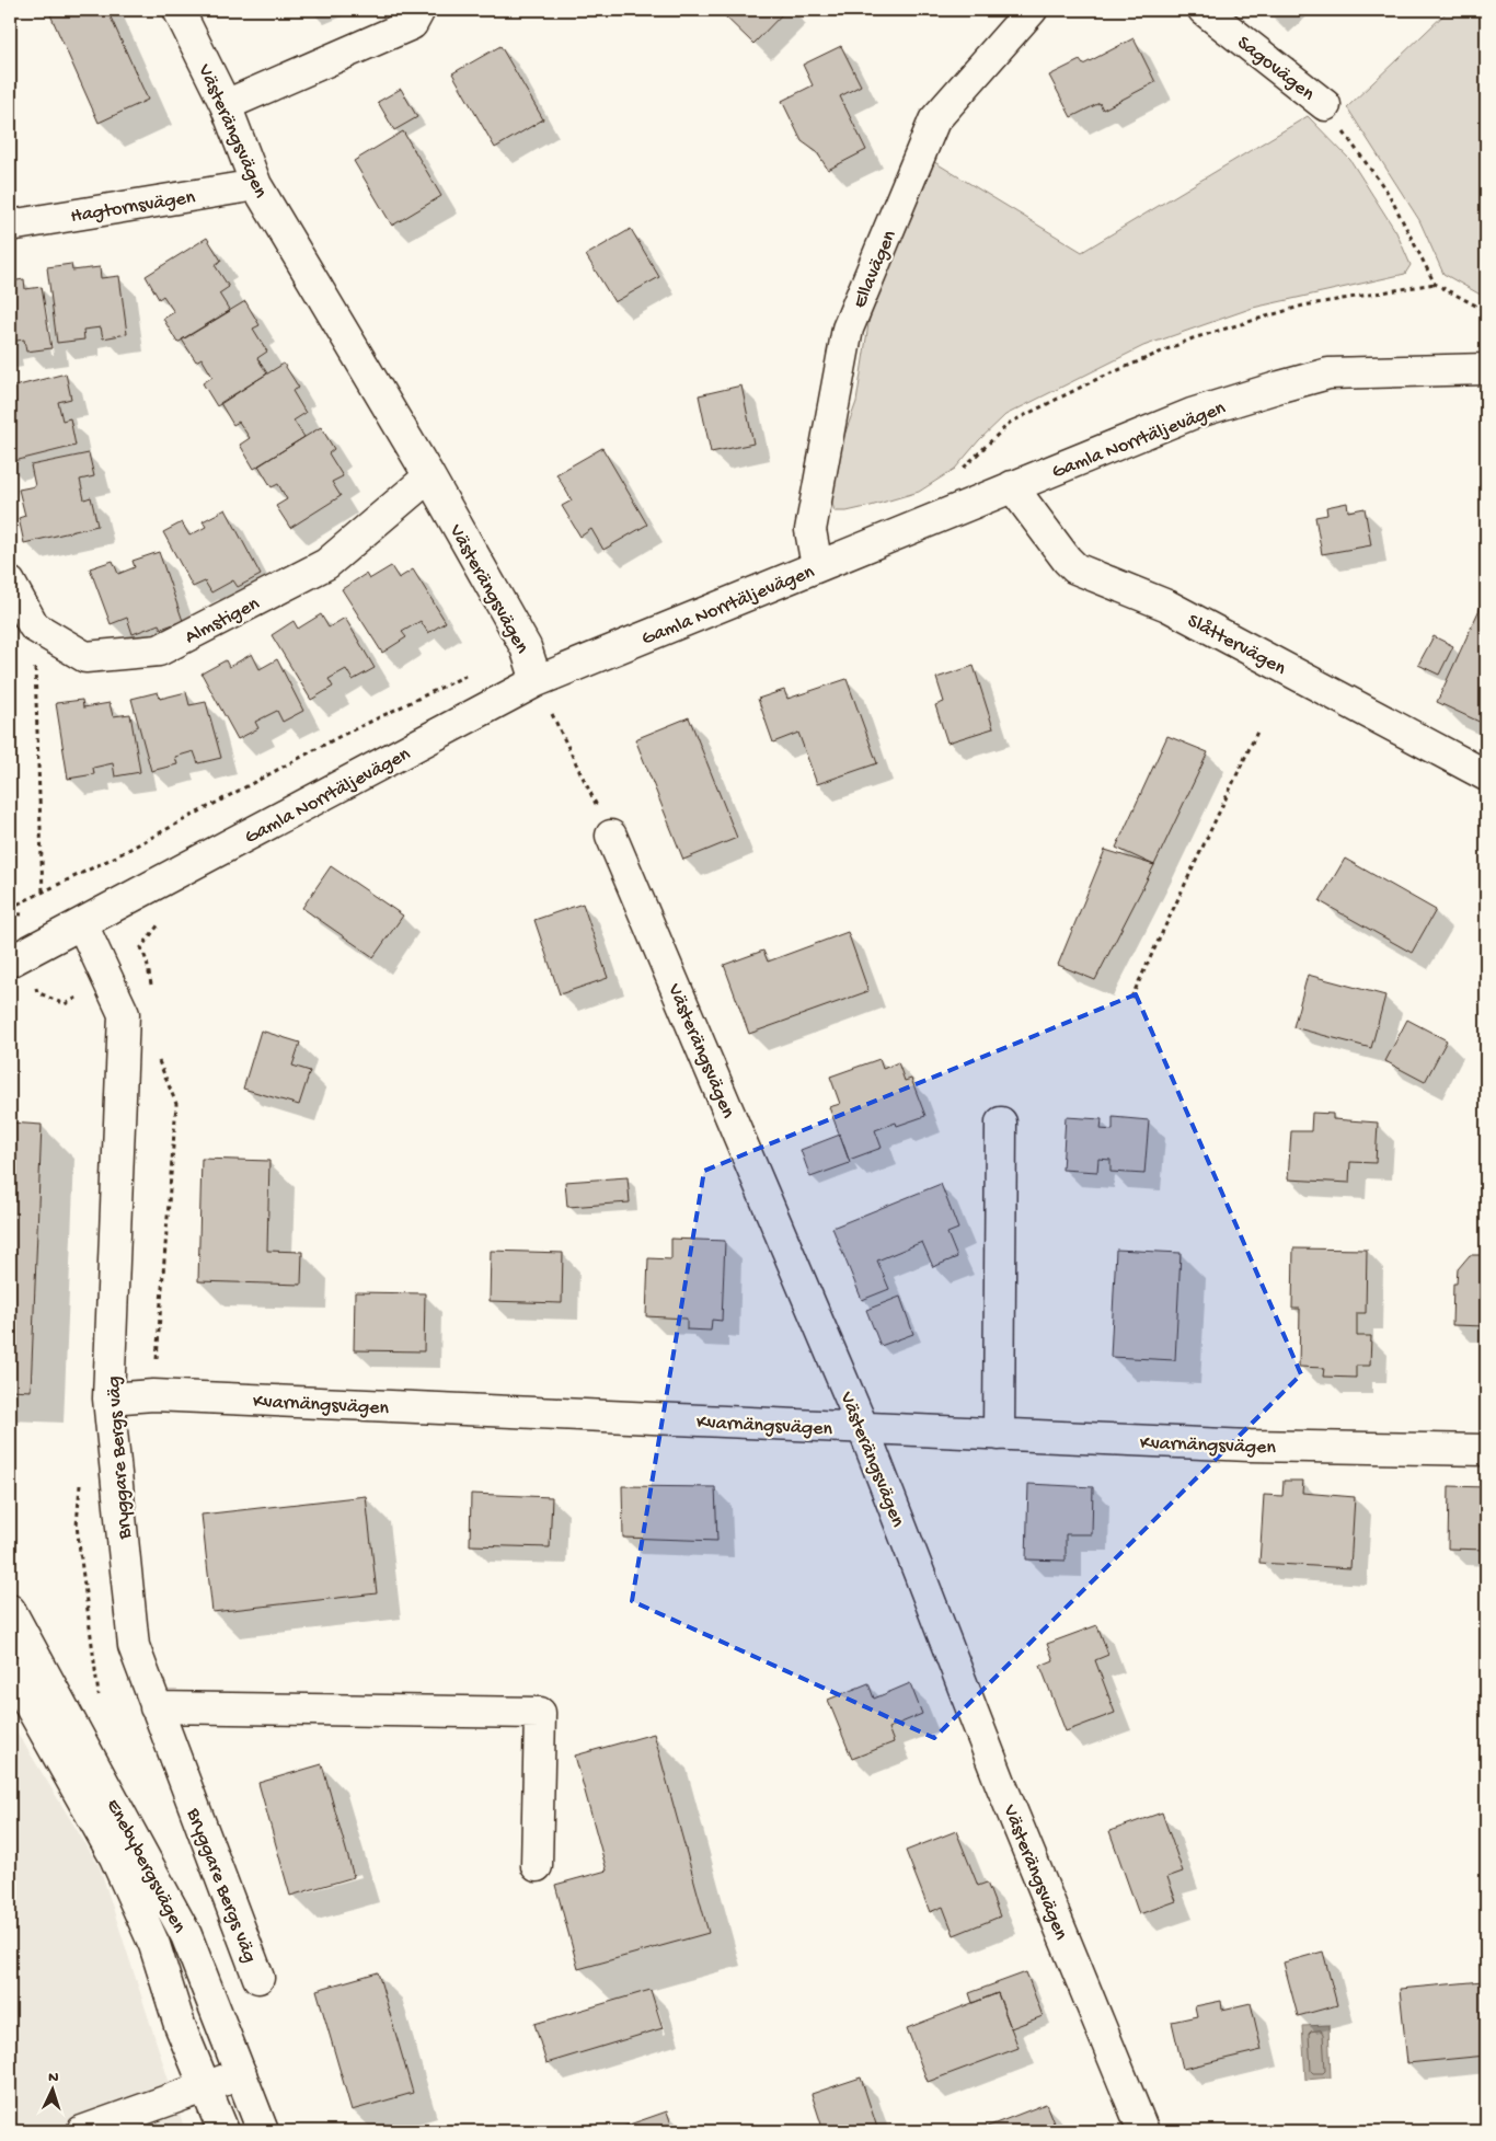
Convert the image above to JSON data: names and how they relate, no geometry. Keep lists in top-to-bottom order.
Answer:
{
  "streets": {
    "street": [
      "Sagovägen",
      "Västerängsvägen",
      "Hagtornsvägen",
      "Ellavägen",
      "Gamla Norrtäljevägen",
      "Almstigen",
      "Slåttervägen",
      "Kvarnängsvägen",
      "Bryggare Bergs väg",
      "Enebybergsvägen"
    ]
  },
  "crossings": [
    ["Västerängsvägen", "Hagtornsvägen"],
    ["Västerängsvägen", "Gamla Norrtäljevägen"],
    ["Västerängsvägen", "Almstigen"],
    ["Västerängsvägen", "Kvarnängsvägen"],
    ["Ellavägen", "Gamla Norrtäljevägen"],
    ["Gamla Norrtäljevägen", "Slåttervägen"],
    ["Gamla Norrtäljevägen", "Bryggare Bergs väg"],
    ["Kvarnängsvägen", "Bryggare Bergs väg"]
  ],
  "north": "top"
}
